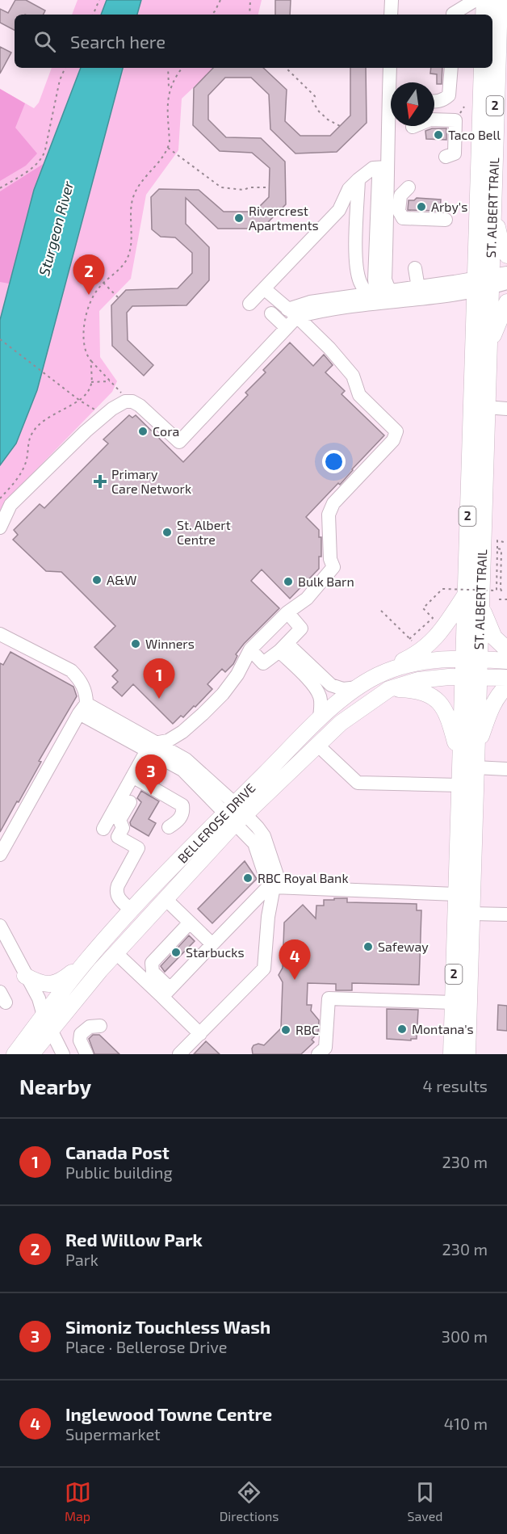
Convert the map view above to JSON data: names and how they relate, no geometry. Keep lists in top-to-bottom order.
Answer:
{
  "streets": {
    "main road": ["2", "ST. ALBERT TRAIL", "BELLEROSE DRIVE"]
  },
  "crossings": [
    ["ST. ALBERT TRAIL", "BELLEROSE DRIVE"]
  ],
  "water": ["Sturgeon River"],
  "places": {
    "other": [
      "Taco Bell",
      "Arby's",
      "Rivercrest Apartments",
      "Cora",
      "St. Albert Centre",
      "A&W",
      "Bulk Barn",
      "Winners",
      "RBC Royal Bank",
      "Safeway",
      "Starbucks",
      "Montana's",
      "RBC"
    ],
    "health": ["Primary Care Network"]
  },
  "north": "bottom",
  "page": {
    "search": "Search here",
    "pins": [
      "2",
      "1",
      "3",
      "4"
    ],
    "heading": ["Nearby", "4 results"],
    "list": [
      {
        "mark": "1",
        "name": "Canada Post",
        "note": "Public building",
        "value": "230 m"
      },
      {
        "mark": "2",
        "name": "Red Willow Park",
        "note": "Park",
        "value": "230 m"
      },
      {
        "mark": "3",
        "name": "Simoniz Touchless Wash",
        "note": "Place · Bellerose Drive",
        "value": "300 m"
      },
      {
        "mark": "4",
        "name": "Inglewood Towne Centre",
        "note": "Supermarket",
        "value": "410 m"
      }
    ],
    "nav": ["Map", "Directions", "Saved"]
  }
}
